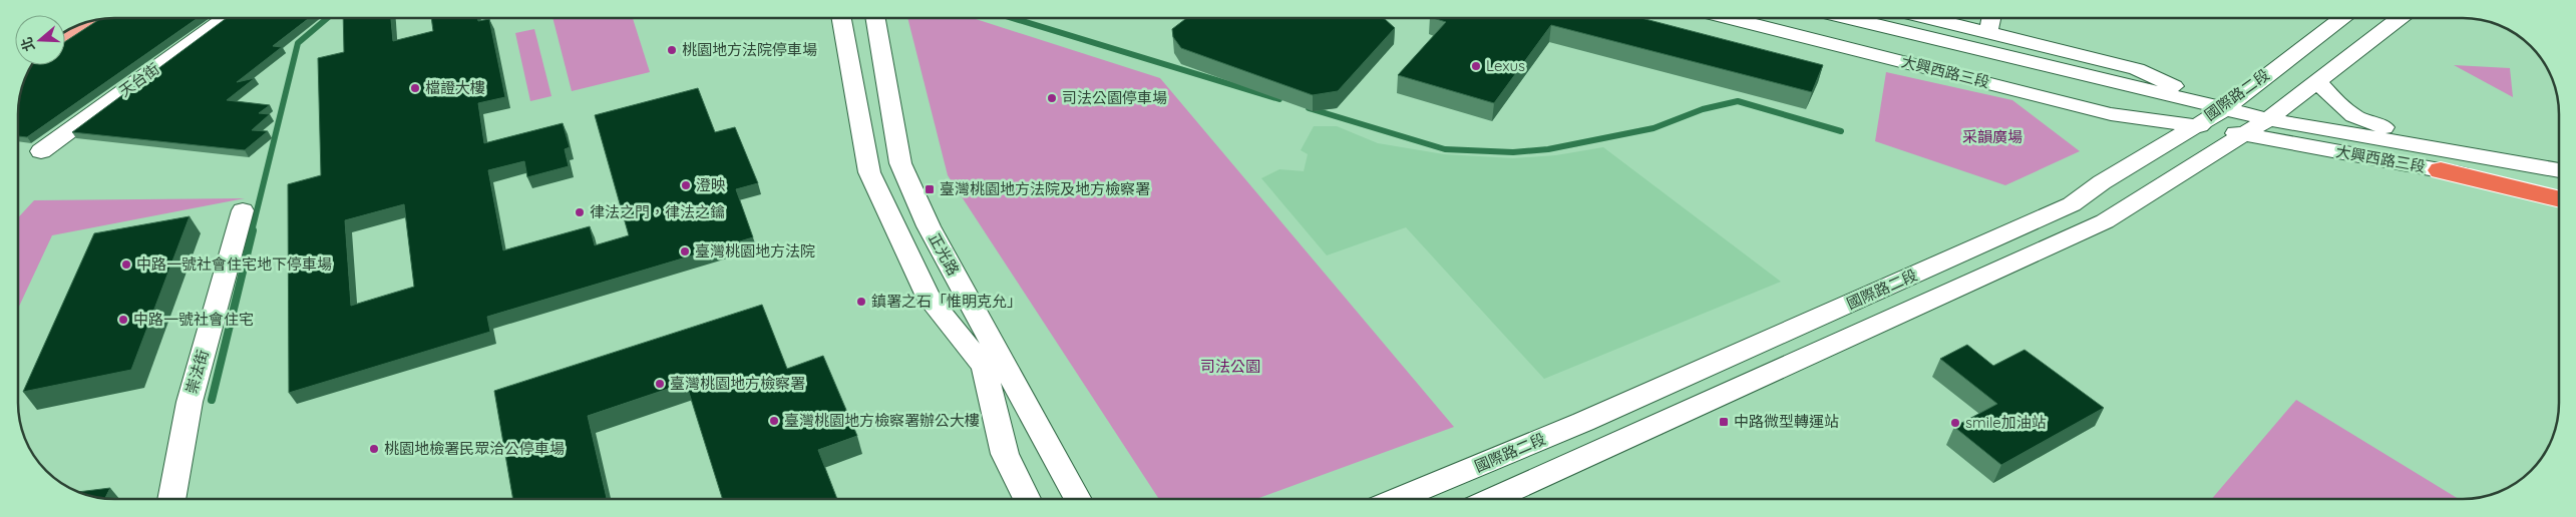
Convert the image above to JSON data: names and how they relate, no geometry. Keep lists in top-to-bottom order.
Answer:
{
  "streets": {
    "street": [
      "大興西路三段",
      "天台街",
      "國際路二段",
      "正光路",
      "崇法街"
    ]
  },
  "crossings": [
    ["大興西路三段", "國際路二段"]
  ],
  "parks": ["采韻廣場", "司法公園"],
  "places": {
    "other": [
      "桃園地方法院停車場",
      "Lexus",
      "檔證大樓",
      "司法公園停車場",
      "澄映",
      "律法之門，律法之鑰",
      "臺灣桃園地方法院",
      "中路一號社會住宅地下停車場",
      "鎮署之石「惟明克允」",
      "中路一號社會住宅",
      "臺灣桃園地方檢察署",
      "臺灣桃園地方檢察署辦公大樓",
      "smile加油站",
      "桃園地檢署民眾洽公停車場"
    ],
    "transit": ["臺灣桃園地方法院及地方檢察署", "中路微型轉運站"]
  },
  "north": "left"
}
